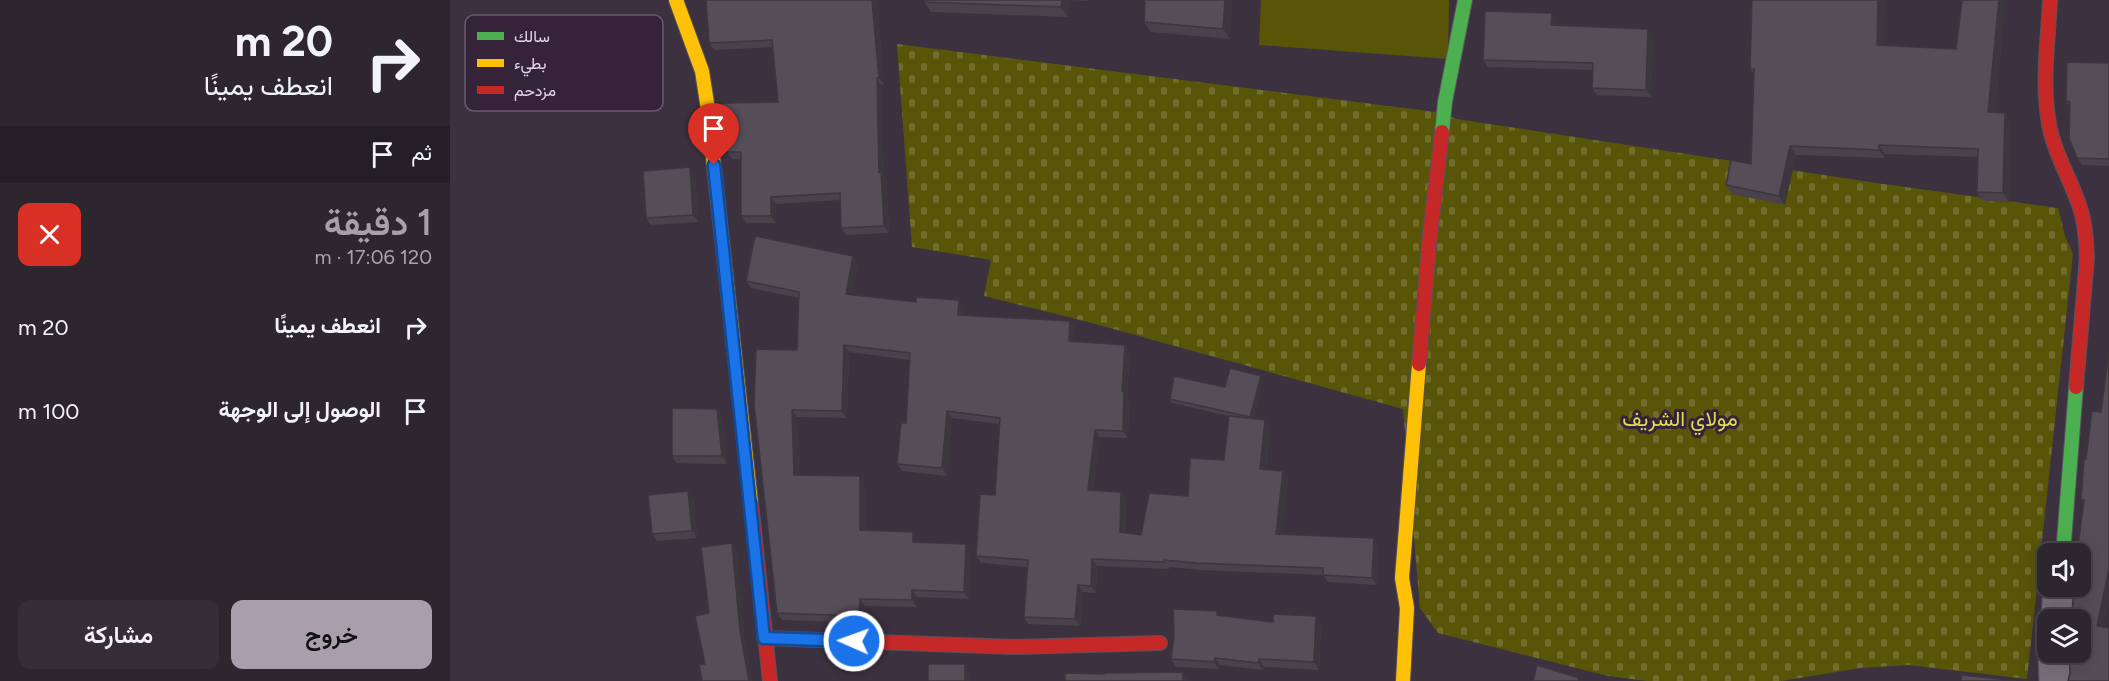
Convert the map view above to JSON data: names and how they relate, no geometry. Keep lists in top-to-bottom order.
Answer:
{
  "parks": ["مولاي الشريف"],
  "legend": ["سالك", "بطيء", "مزدحم"],
  "page": {
    "turn": ["20 m", "انعطف يمينًا"],
    "then": "ثم",
    "heading": ["1 دقيقة", "120 m · 17:06"],
    "list": [
      {
        "name": "انعطف يمينًا",
        "value": "20 m"
      },
      {
        "name": "الوصول إلى الوجهة",
        "value": "100 m"
      }
    ],
    "buttons": ["خروج", "مشاركة"]
  }
}
